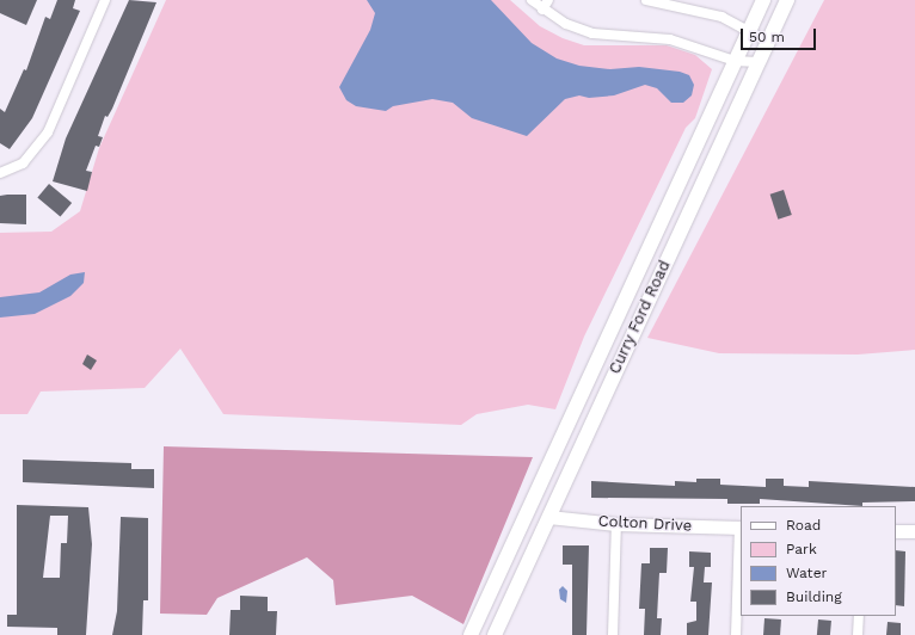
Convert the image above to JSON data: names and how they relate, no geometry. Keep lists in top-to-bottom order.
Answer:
{
  "streets": {
    "main road": ["Curry Ford Road"],
    "street": ["Colton Drive"]
  },
  "crossings": [
    ["Curry Ford Road", "Colton Drive"]
  ],
  "legend": [
    "Road",
    "Park",
    "Water",
    "Building"
  ],
  "scale_bar": "50 m"
}
